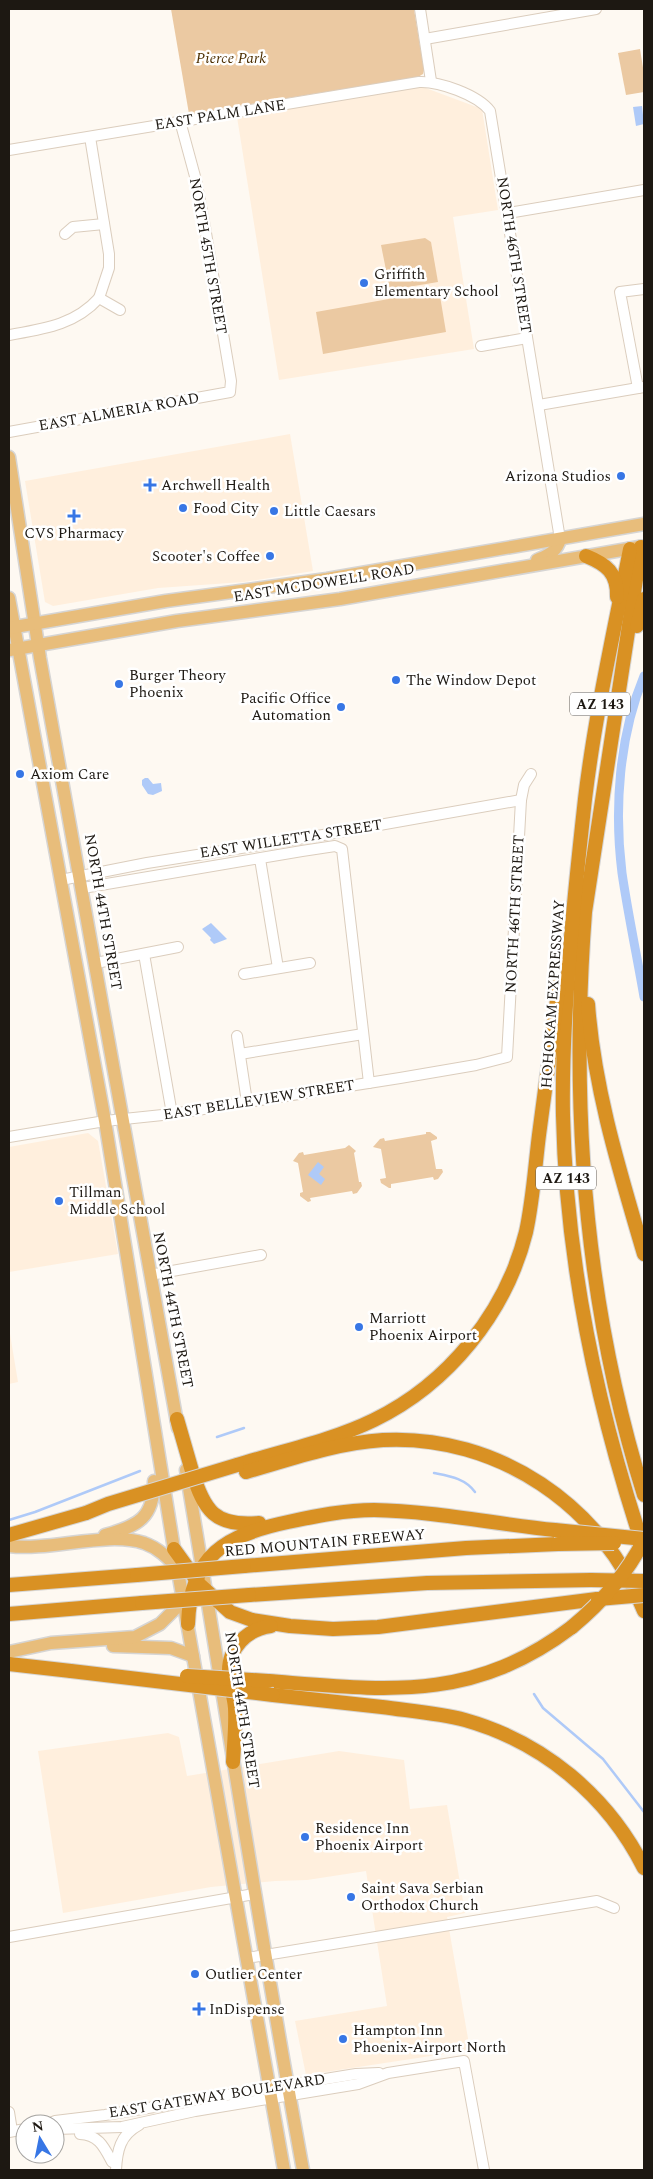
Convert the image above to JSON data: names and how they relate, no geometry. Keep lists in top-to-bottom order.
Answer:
{
  "streets": {
    "highway": ["AZ 143", "HOHOKAM EXPRESSWAY", "RED MOUNTAIN FREEWAY"],
    "main road": ["EAST MCDOWELL ROAD", "NORTH 44TH STREET"],
    "street": [
      "EAST PALM LANE",
      "NORTH 46TH STREET",
      "NORTH 45TH STREET",
      "EAST ALMERIA ROAD",
      "EAST WILLETTA STREET",
      "EAST BELLEVIEW STREET",
      "EAST GATEWAY BOULEVARD"
    ]
  },
  "crossings": [
    ["EAST PALM LANE", "NORTH 46TH STREET"],
    ["EAST PALM LANE", "NORTH 45TH STREET"],
    ["NORTH 46TH STREET", "EAST MCDOWELL ROAD"],
    ["NORTH 46TH STREET", "EAST WILLETTA STREET"],
    ["NORTH 46TH STREET", "EAST BELLEVIEW STREET"],
    ["NORTH 45TH STREET", "EAST ALMERIA ROAD"],
    ["EAST MCDOWELL ROAD", "NORTH 44TH STREET"],
    ["EAST MCDOWELL ROAD", "HOHOKAM EXPRESSWAY"],
    ["EAST WILLETTA STREET", "NORTH 44TH STREET"],
    ["NORTH 44TH STREET", "EAST BELLEVIEW STREET"],
    ["NORTH 44TH STREET", "EAST GATEWAY BOULEVARD"]
  ],
  "parks": ["Pierce Park"],
  "places": {
    "other": [
      "Griffith Elementary School",
      "Arizona Studios",
      "Food City",
      "Little Caesars",
      "Scooter's Coffee",
      "The Window Depot",
      "Burger Theory Phoenix",
      "Pacific Office Automation",
      "Axiom Care",
      "Tillman Middle School",
      "Marriott Phoenix Airport",
      "Residence Inn Phoenix Airport",
      "Saint Sava Serbian Orthodox Church",
      "Outlier Center",
      "Hampton Inn Phoenix-Airport North"
    ],
    "health": ["Archwell Health", "CVS Pharmacy", "InDispense"]
  },
  "north": "top"
}
